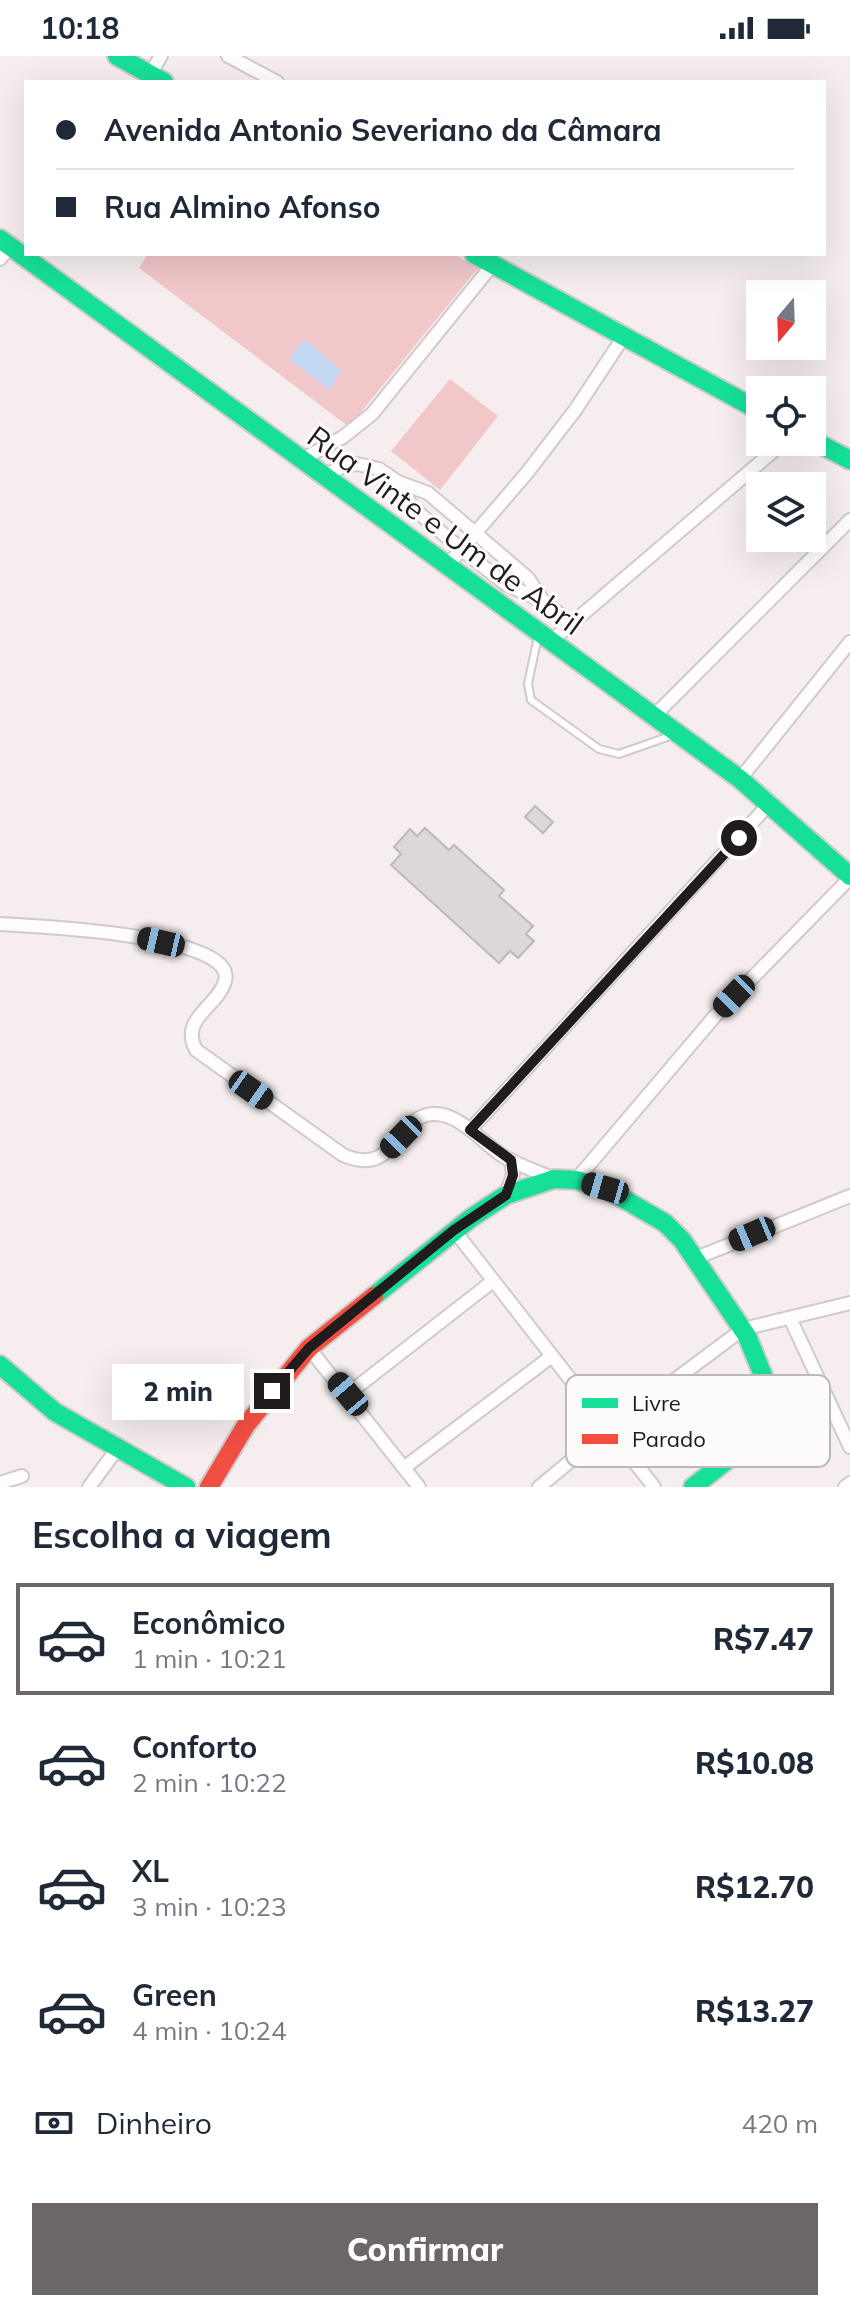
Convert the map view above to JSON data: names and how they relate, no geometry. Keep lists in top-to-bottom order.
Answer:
{
  "streets": {
    "street": ["Rua Vinte e Um de Abril"]
  },
  "legend": ["Livre", "Parado"],
  "north": "bottom",
  "page": {
    "status": "10:18",
    "banner": ["Avenida Antonio Severiano da Câmara", "Rua Almino Afonso"],
    "bubble": "2 min",
    "heading": "Escolha a viagem",
    "list": [
      {
        "name": "Econômico",
        "note": "1 min · 10:21",
        "value": "R$7.47"
      },
      {
        "name": "Conforto",
        "note": "2 min · 10:22",
        "value": "R$10.08"
      },
      {
        "name": "XL",
        "note": "3 min · 10:23",
        "value": "R$12.70"
      },
      {
        "name": "Green",
        "note": "4 min · 10:24",
        "value": "R$13.27"
      }
    ],
    "pay": ["Dinheiro", "420 m"],
    "buttons": "Confirmar"
  }
}
